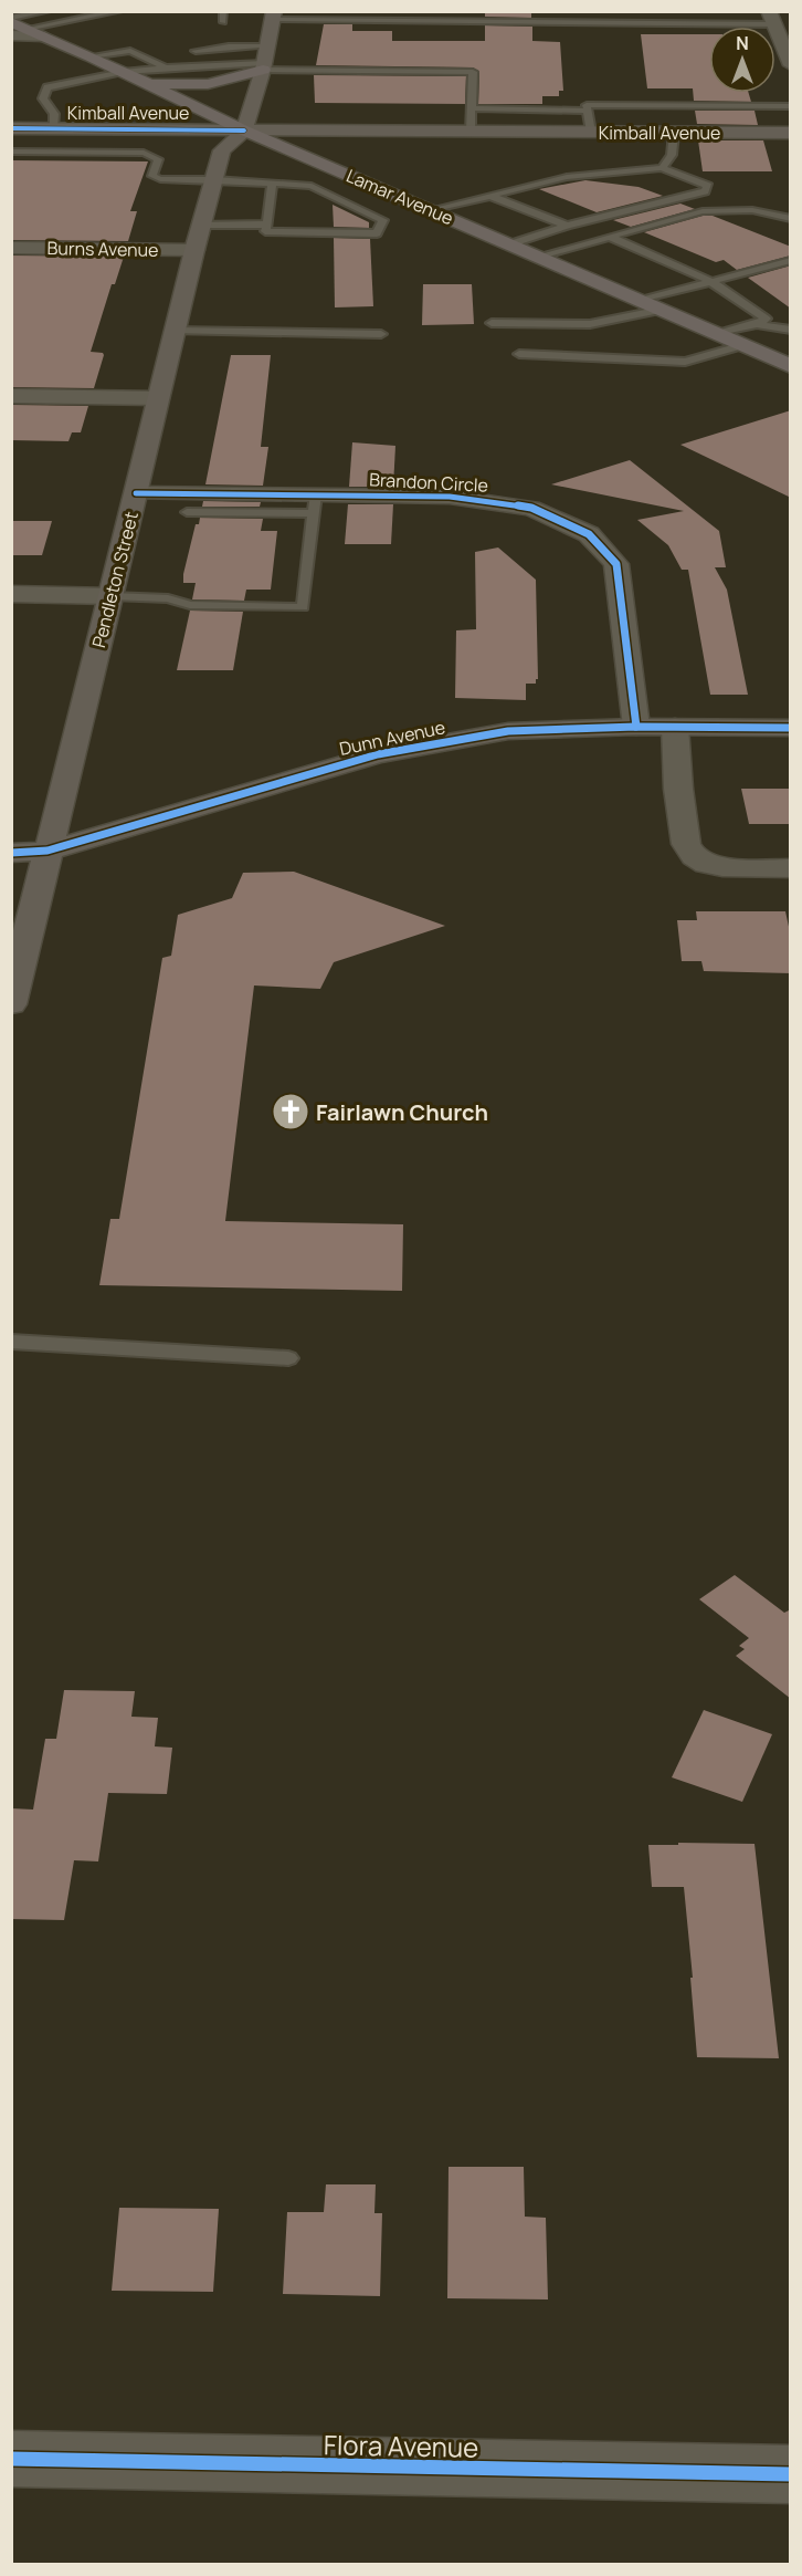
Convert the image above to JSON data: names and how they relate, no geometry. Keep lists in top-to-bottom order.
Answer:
{
  "streets": {
    "main road": [
      "Kimball Avenue",
      "Lamar Avenue",
      "Pendleton Street",
      "Dunn Avenue"
    ],
    "street": ["Burns Avenue", "Brandon Circle", "Flora Avenue"]
  },
  "crossings": [
    ["Kimball Avenue", "Lamar Avenue"],
    ["Kimball Avenue", "Pendleton Street"],
    ["Lamar Avenue", "Pendleton Street"],
    ["Burns Avenue", "Pendleton Street"],
    ["Brandon Circle", "Pendleton Street"],
    ["Brandon Circle", "Dunn Avenue"],
    ["Pendleton Street", "Dunn Avenue"]
  ],
  "places": {
    "church": ["Fairlawn Church"]
  },
  "north": "top"
}
